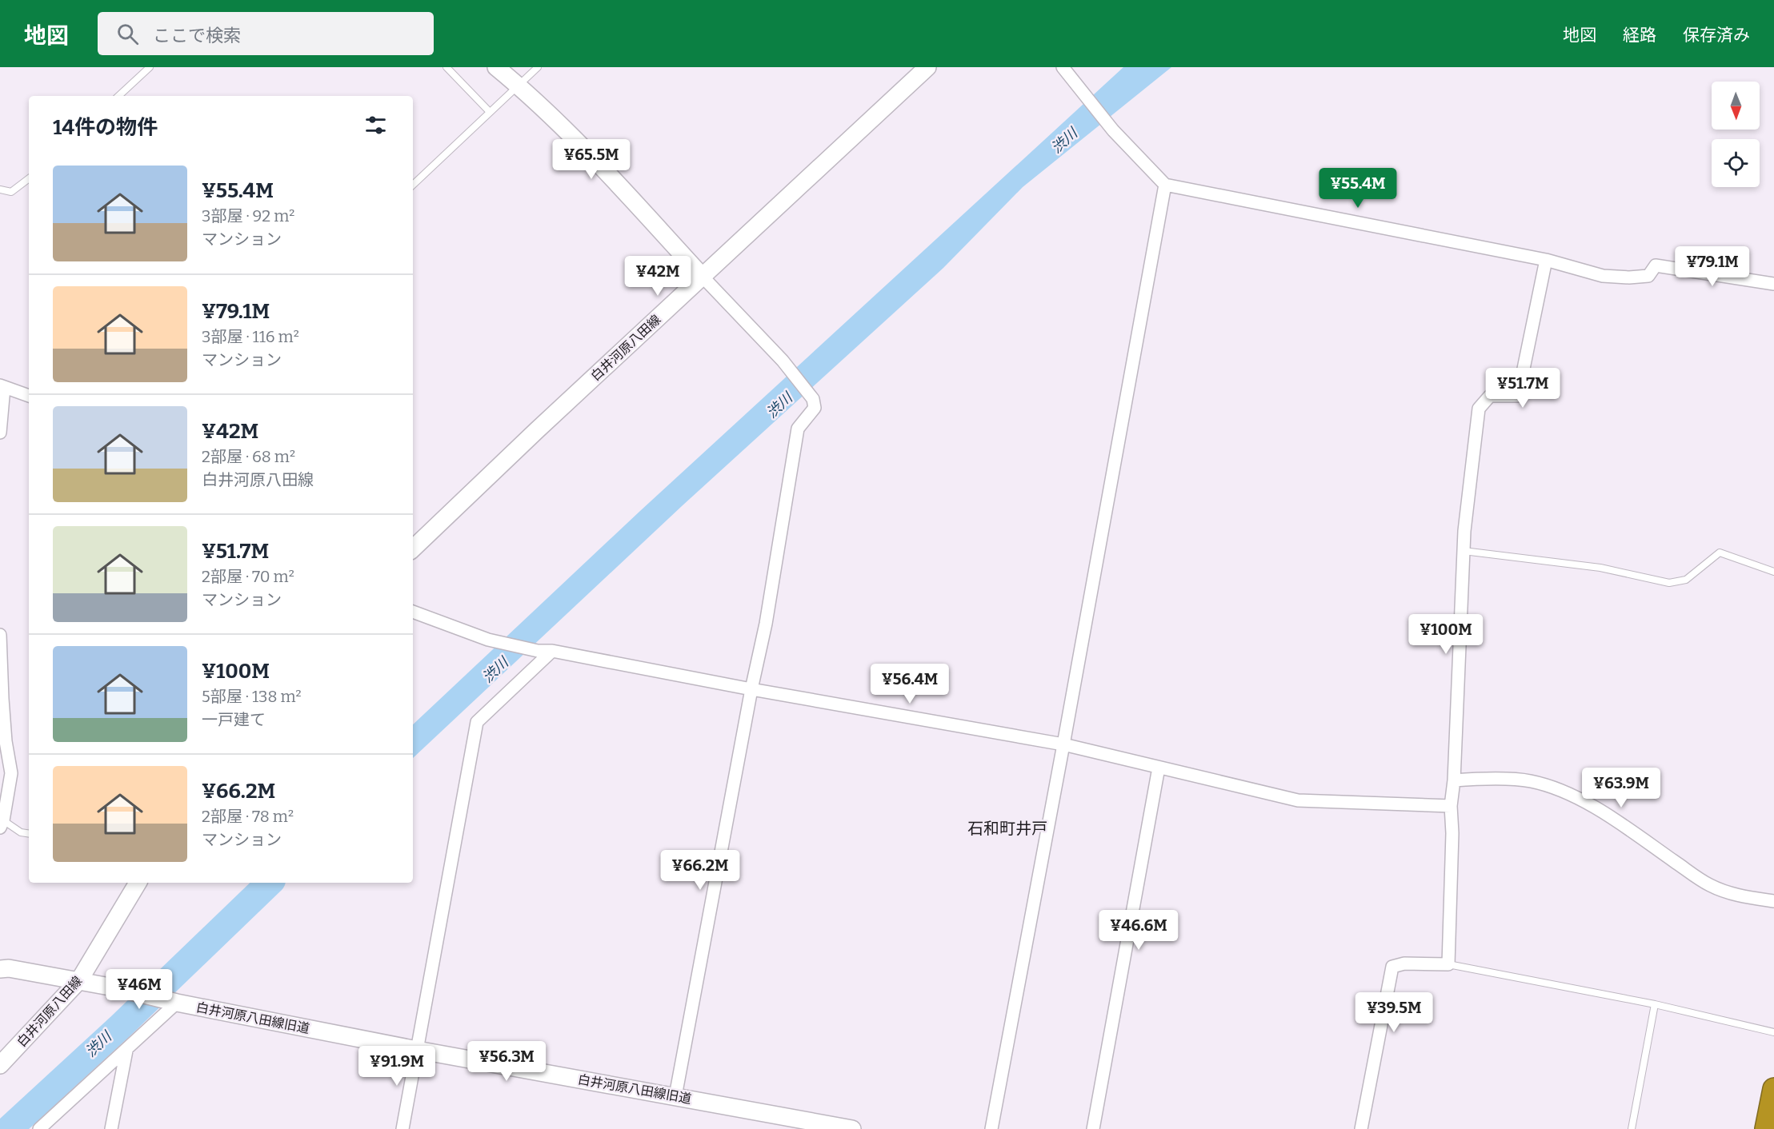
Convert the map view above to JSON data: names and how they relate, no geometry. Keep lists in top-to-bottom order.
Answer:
{
  "streets": {
    "street": ["白井河原八田線", "白井河原八田線旧道"]
  },
  "crossings": [
    ["白井河原八田線", "白井河原八田線旧道"]
  ],
  "districts": ["石和町井戸"],
  "water": ["渋川"],
  "north": "bottom",
  "page": {
    "header": "地図",
    "search": "ここで検索",
    "nav": ["地図", "経路", "保存済み"],
    "heading": "14件の物件",
    "price": [
      "¥65.5M",
      "¥55.4M",
      "¥79.1M",
      "¥42M",
      "¥51.7M",
      "¥100M",
      "¥56.4M",
      "¥63.9M",
      "¥66.2M",
      "¥46.6M",
      "¥46M",
      "¥39.5M",
      "¥56.3M",
      "¥91.9M"
    ],
    "list": [
      {
        "name": "¥55.4M",
        "note": "3部屋 · 92 m² · マンション"
      },
      {
        "name": "¥79.1M",
        "note": "3部屋 · 116 m² · マンション"
      },
      {
        "name": "¥42M",
        "note": "2部屋 · 68 m² · 白井河原八田線"
      },
      {
        "name": "¥51.7M",
        "note": "2部屋 · 70 m² · マンション"
      },
      {
        "name": "¥100M",
        "note": "5部屋 · 138 m² · 一戸建て"
      },
      {
        "name": "¥66.2M",
        "note": "2部屋 · 78 m² · マンション"
      }
    ]
  }
}
